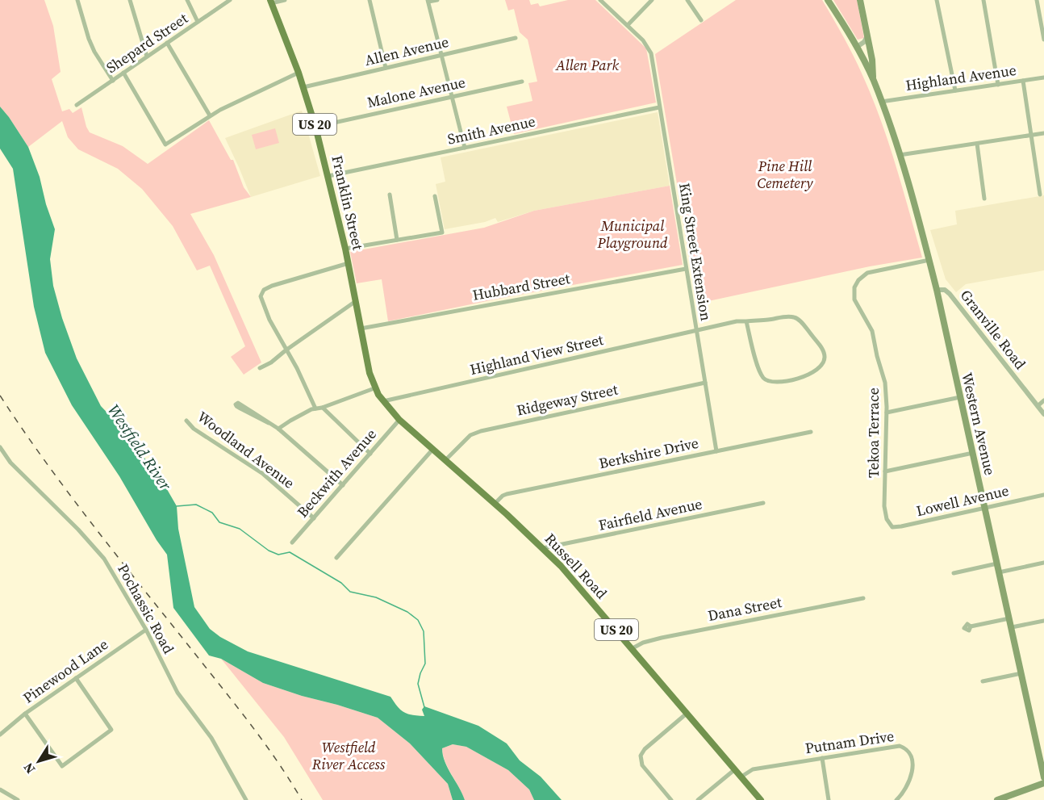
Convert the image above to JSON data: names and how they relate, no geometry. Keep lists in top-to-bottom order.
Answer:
{
  "streets": {
    "main road": [
      "US 20",
      "Franklin Street",
      "Western Avenue",
      "Russell Road"
    ],
    "street": [
      "Shepard Street",
      "Allen Avenue",
      "Highland Avenue",
      "Malone Avenue",
      "Smith Avenue",
      "King Street Extension",
      "Hubbard Street",
      "Granville Road",
      "Highland View Street",
      "Ridgeway Street",
      "Tekoa Terrace",
      "Woodland Avenue",
      "Berkshire Drive",
      "Beckwith Avenue",
      "Lowell Avenue",
      "Fairfield Avenue",
      "Pochassic Road",
      "Dana Street",
      "Pinewood Lane",
      "Putnam Drive"
    ]
  },
  "crossings": [
    ["Allen Avenue", "Franklin Street"],
    ["Highland Avenue", "Western Avenue"],
    ["Malone Avenue", "Franklin Street"],
    ["Smith Avenue", "Franklin Street"],
    ["Smith Avenue", "King Street Extension"],
    ["Franklin Street", "Hubbard Street"],
    ["Franklin Street", "Russell Road"],
    ["King Street Extension", "Hubbard Street"],
    ["King Street Extension", "Highland View Street"],
    ["King Street Extension", "Ridgeway Street"],
    ["King Street Extension", "Berkshire Drive"],
    ["Granville Road", "Western Avenue"],
    ["Highland View Street", "Russell Road"],
    ["Ridgeway Street", "Russell Road"],
    ["Western Avenue", "Tekoa Terrace"],
    ["Western Avenue", "Lowell Avenue"],
    ["Tekoa Terrace", "Lowell Avenue"],
    ["Woodland Avenue", "Beckwith Avenue"],
    ["Berkshire Drive", "Russell Road"],
    ["Beckwith Avenue", "Russell Road"],
    ["Fairfield Avenue", "Russell Road"],
    ["Russell Road", "Dana Street"],
    ["Russell Road", "Putnam Drive"],
    ["Pochassic Road", "Pinewood Lane"]
  ],
  "water": ["Westfield River"],
  "parks": [
    "Allen Park",
    "Pine Hill Cemetery",
    "Municipal Playground",
    "Westfield River Access"
  ],
  "north": "bottom left"
}
